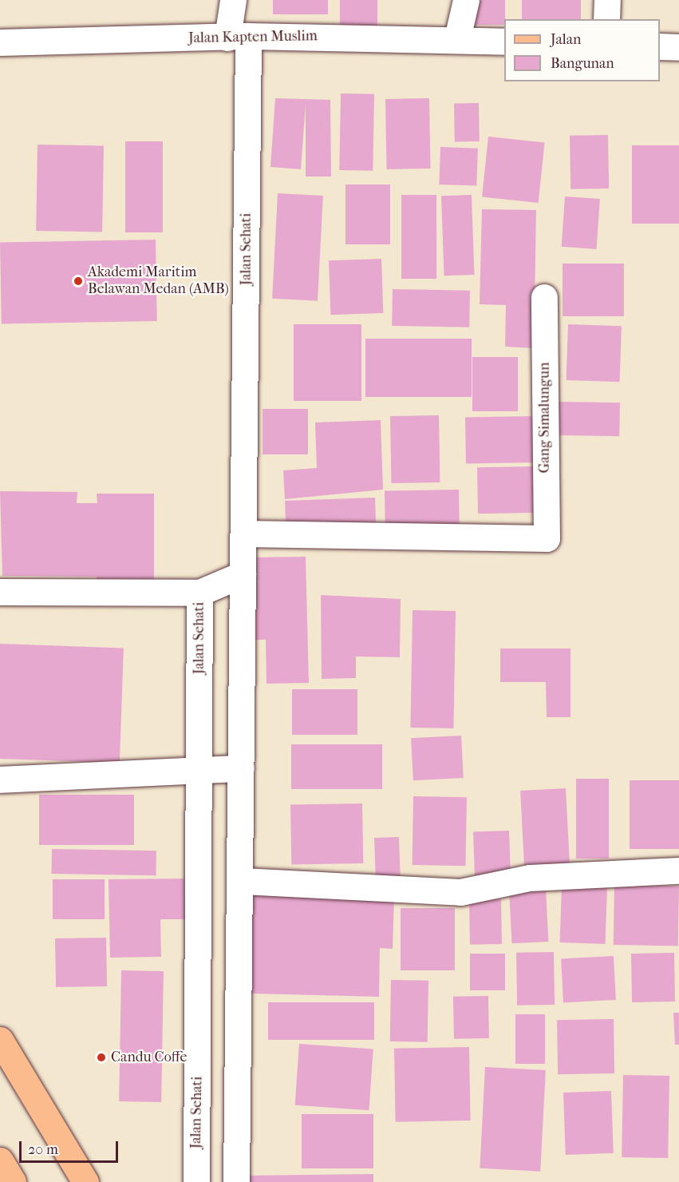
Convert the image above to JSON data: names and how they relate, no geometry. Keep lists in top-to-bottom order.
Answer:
{
  "streets": {
    "street": ["Jalan Kapten Muslim", "Jalan Sehati", "Gang Simalungun"]
  },
  "crossings": [
    ["Jalan Kapten Muslim", "Jalan Sehati"],
    ["Jalan Sehati", "Gang Simalungun"]
  ],
  "places": ["Akademi Maritim Belawan Medan (AMB)", "Candu Coffe"],
  "legend": ["Jalan", "Bangunan"],
  "scale_bar": "20 m"
}
